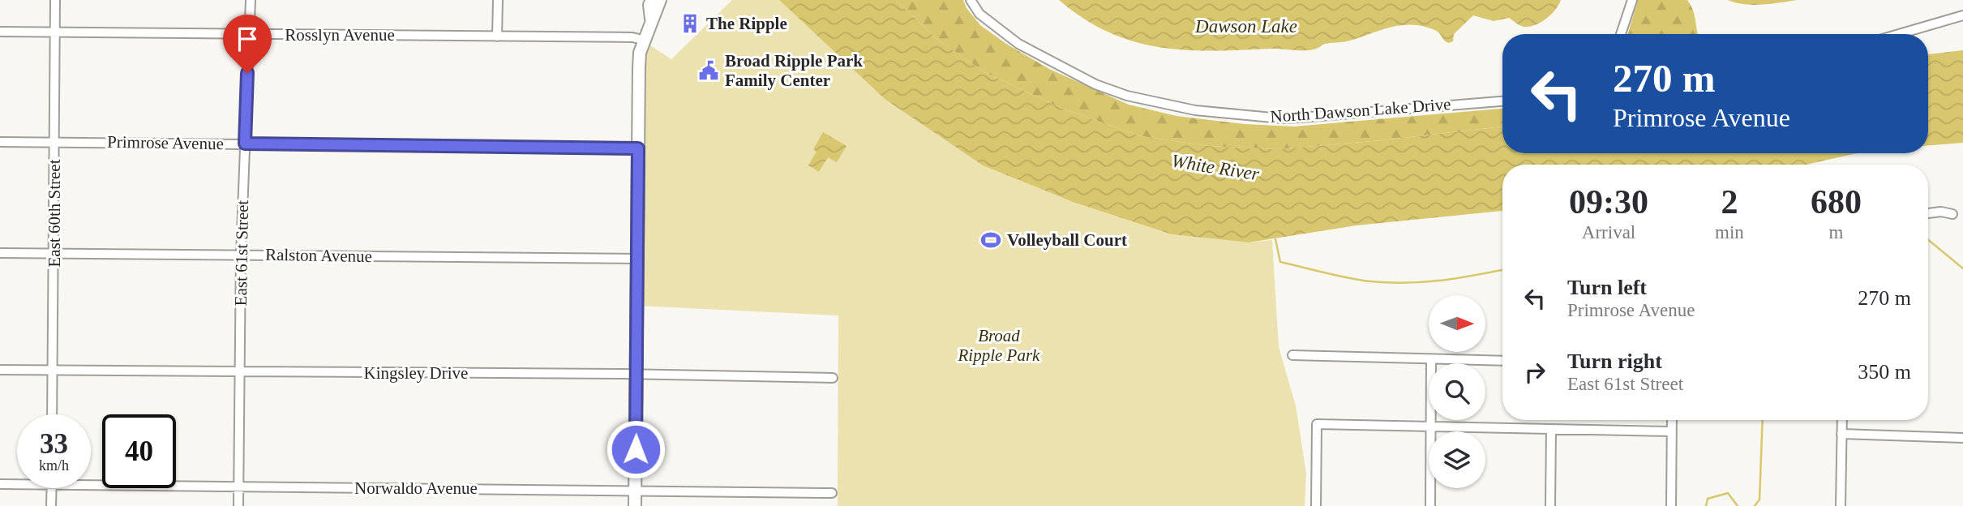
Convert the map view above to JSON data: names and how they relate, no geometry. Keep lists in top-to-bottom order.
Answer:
{
  "streets": {
    "street": [
      "Rosslyn Avenue",
      "North Dawson Lake Drive",
      "Primrose Avenue",
      "East 60th Street",
      "East 61st Street",
      "Ralston Avenue",
      "Kingsley Drive",
      "Norwaldo Avenue"
    ]
  },
  "crossings": [
    ["Rosslyn Avenue", "East 60th Street"],
    ["Rosslyn Avenue", "East 61st Street"],
    ["Primrose Avenue", "East 60th Street"],
    ["Primrose Avenue", "East 61st Street"],
    ["East 60th Street", "Ralston Avenue"],
    ["East 60th Street", "Kingsley Drive"],
    ["East 61st Street", "Ralston Avenue"],
    ["East 61st Street", "Kingsley Drive"],
    ["East 61st Street", "Norwaldo Avenue"]
  ],
  "water": ["Dawson Lake", "White River"],
  "parks": ["Broad Ripple Park"],
  "places": {
    "building": ["The Ripple"],
    "public building": ["Broad Ripple Park Family Center"],
    "sports": ["Volleyball Court"]
  },
  "north": "right",
  "page": {
    "turn": ["270 m", "Primrose Avenue"],
    "eta": [
      "09:30",
      "Arrival",
      "2",
      "min",
      "680",
      "m"
    ],
    "list": [
      {
        "name": "Turn left",
        "note": "Primrose Avenue",
        "value": "270 m"
      },
      {
        "name": "Turn right",
        "note": "East 61st Street",
        "value": "350 m"
      }
    ],
    "speed": "33 km/h",
    "limit": "40"
  }
}
